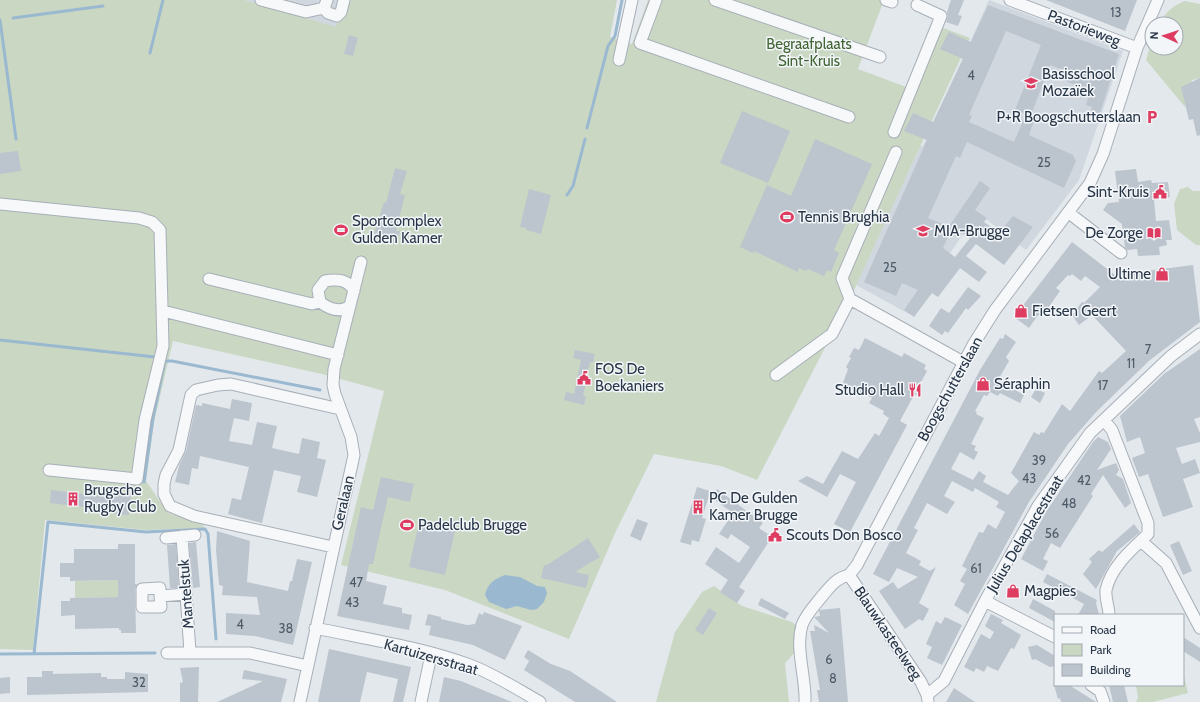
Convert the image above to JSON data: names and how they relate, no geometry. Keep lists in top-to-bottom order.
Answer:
{
  "streets": {
    "street": [
      "Pastorieweg",
      "Boogschutterslaan",
      "Geralaan",
      "Julius Delaplacestraat",
      "Mantelstuk",
      "Blauwkasteelweg",
      "Kartuizersstraat"
    ]
  },
  "crossings": [
    ["Pastorieweg", "Boogschutterslaan"],
    ["Boogschutterslaan", "Blauwkasteelweg"],
    ["Geralaan", "Kartuizersstraat"],
    ["Julius Delaplacestraat", "Blauwkasteelweg"]
  ],
  "parks": ["Begraafplaats Sint-Kruis"],
  "places": {
    "school or university": ["Basisschool Mozaïek", "MIA-Brugge"],
    "parking": ["P+R Boogschutterslaan"],
    "public building": ["Sint-Kruis", "FOS De Boekaniers", "Scouts Don Bosco"],
    "sports": ["Tennis Brughia", "Sportcomplex Gulden Kamer", "Padelclub Brugge"],
    "library": ["De Zorge"],
    "shop": [
      "Ultime",
      "Fietsen Geert",
      "Séraphin",
      "Magpies"
    ],
    "restaurant": ["Studio Hall"],
    "building": ["Brugsche Rugby Club", "PC De Gulden Kamer Brugge"]
  },
  "house_numbers": [
    "13",
    "4",
    "25",
    "25",
    "7",
    "11",
    "17",
    "39",
    "43",
    "42",
    "48",
    "56",
    "61",
    "47",
    "43",
    "4",
    "38",
    "6",
    "8",
    "32"
  ],
  "legend": ["Road", "Park", "Building"],
  "north": "left"
}
